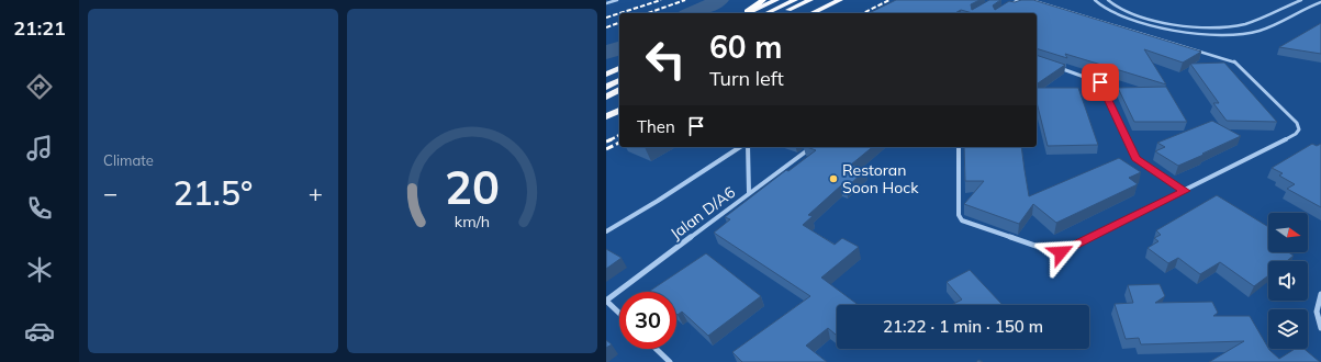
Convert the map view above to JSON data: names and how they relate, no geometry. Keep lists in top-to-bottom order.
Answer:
{
  "streets": {
    "street": ["Jalan D/A6"]
  },
  "places": ["Restoran Soon Hock"],
  "north": "right",
  "page": {
    "tabs": "21:21",
    "tile": "Climate",
    "turn": ["60 m", "Turn left"],
    "then": "Then",
    "heat": ["−", "21.5°", "+"],
    "limit": "30",
    "trip": "21:22 · 1 min · 150 m",
    "gauge": ["20", "km/h"]
  }
}
